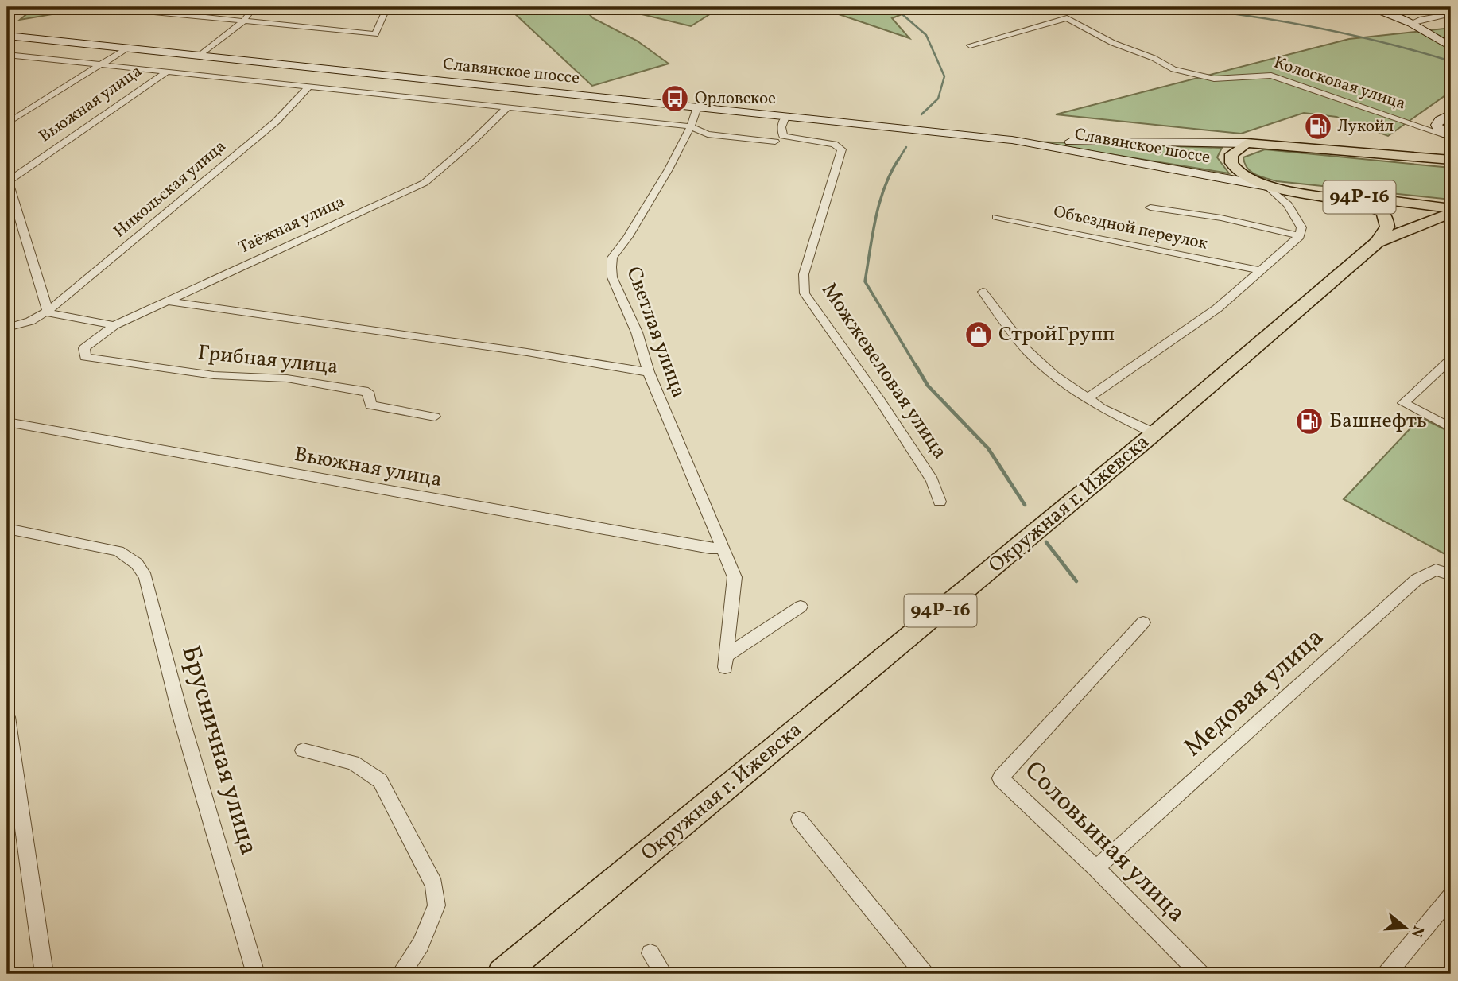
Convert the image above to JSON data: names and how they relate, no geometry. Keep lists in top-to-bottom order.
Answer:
{
  "streets": {
    "main road": [
      "Славянское шоссе",
      "Колосковая улица",
      "94Р-16",
      "Окружная г. Ижевска"
    ],
    "street": [
      "Вьюжная улица",
      "Никольская улица",
      "Таёжная улица",
      "Объездной переулок",
      "Светлая улица",
      "Грибная улица",
      "Можжевеловая улица",
      "Медовая улица",
      "Брусничная улица",
      "Соловьиная улица"
    ]
  },
  "crossings": [
    ["Славянское шоссе", "94Р-16"],
    ["Славянское шоссе", "Светлая улица"],
    ["Славянское шоссе", "Можжевеловая улица"],
    ["Славянское шоссе", "Окружная г. Ижевска"],
    ["Вьюжная улица", "Никольская улица"],
    ["Вьюжная улица", "Светлая улица"],
    ["94Р-16", "Окружная г. Ижевска"],
    ["Таёжная улица", "Грибная улица"],
    ["Медовая улица", "Соловьиная улица"]
  ],
  "places": {
    "bus stop": ["Орловское"],
    "fuel station": ["Лукойл", "Башнефть"],
    "shop": ["СтройГрупп"]
  },
  "north": "right"
}
